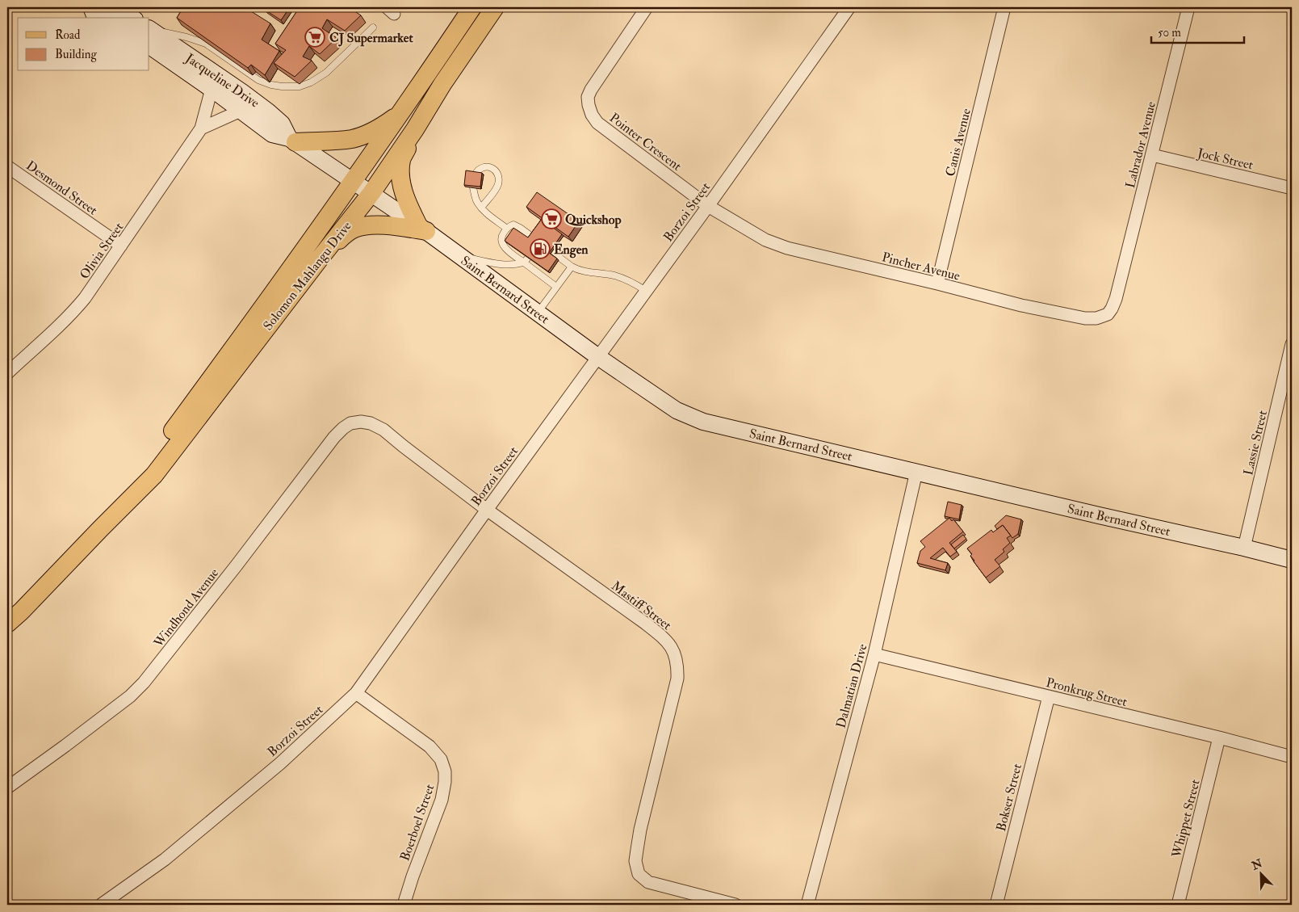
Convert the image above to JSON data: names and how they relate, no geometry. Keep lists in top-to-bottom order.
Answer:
{
  "streets": {
    "main road": ["Solomon Mahlangu Drive"],
    "street": [
      "Jacqueline Drive",
      "Pointer Crescent",
      "Canis Avenue",
      "Labrador Avenue",
      "Jock Street",
      "Desmond Street",
      "Borzoi Street",
      "Olivia Street",
      "Pincher Avenue",
      "Saint Bernard Street",
      "Lassie Street",
      "Mastiff Street",
      "Windhond Avenue",
      "Dalmatian Drive",
      "Pronkrug Street",
      "Bokser Street",
      "Whippet Street",
      "Boerboel Street"
    ]
  },
  "crossings": [
    ["Jacqueline Drive", "Olivia Street"],
    ["Jacqueline Drive", "Solomon Mahlangu Drive"],
    ["Jacqueline Drive", "Saint Bernard Street"],
    ["Pointer Crescent", "Borzoi Street"],
    ["Pointer Crescent", "Pincher Avenue"],
    ["Canis Avenue", "Pincher Avenue"],
    ["Labrador Avenue", "Jock Street"],
    ["Labrador Avenue", "Pincher Avenue"],
    ["Desmond Street", "Olivia Street"],
    ["Borzoi Street", "Pincher Avenue"],
    ["Borzoi Street", "Saint Bernard Street"],
    ["Borzoi Street", "Mastiff Street"],
    ["Borzoi Street", "Boerboel Street"],
    ["Solomon Mahlangu Drive", "Saint Bernard Street"],
    ["Saint Bernard Street", "Lassie Street"],
    ["Saint Bernard Street", "Dalmatian Drive"],
    ["Mastiff Street", "Windhond Avenue"],
    ["Dalmatian Drive", "Pronkrug Street"],
    ["Pronkrug Street", "Bokser Street"],
    ["Pronkrug Street", "Whippet Street"]
  ],
  "places": {
    "supermarket": ["CJ Supermarket", "Quickshop"],
    "fuel station": ["Engen"]
  },
  "legend": ["Road", "Building"],
  "scale_bar": "50 m",
  "north": "top left"
}
